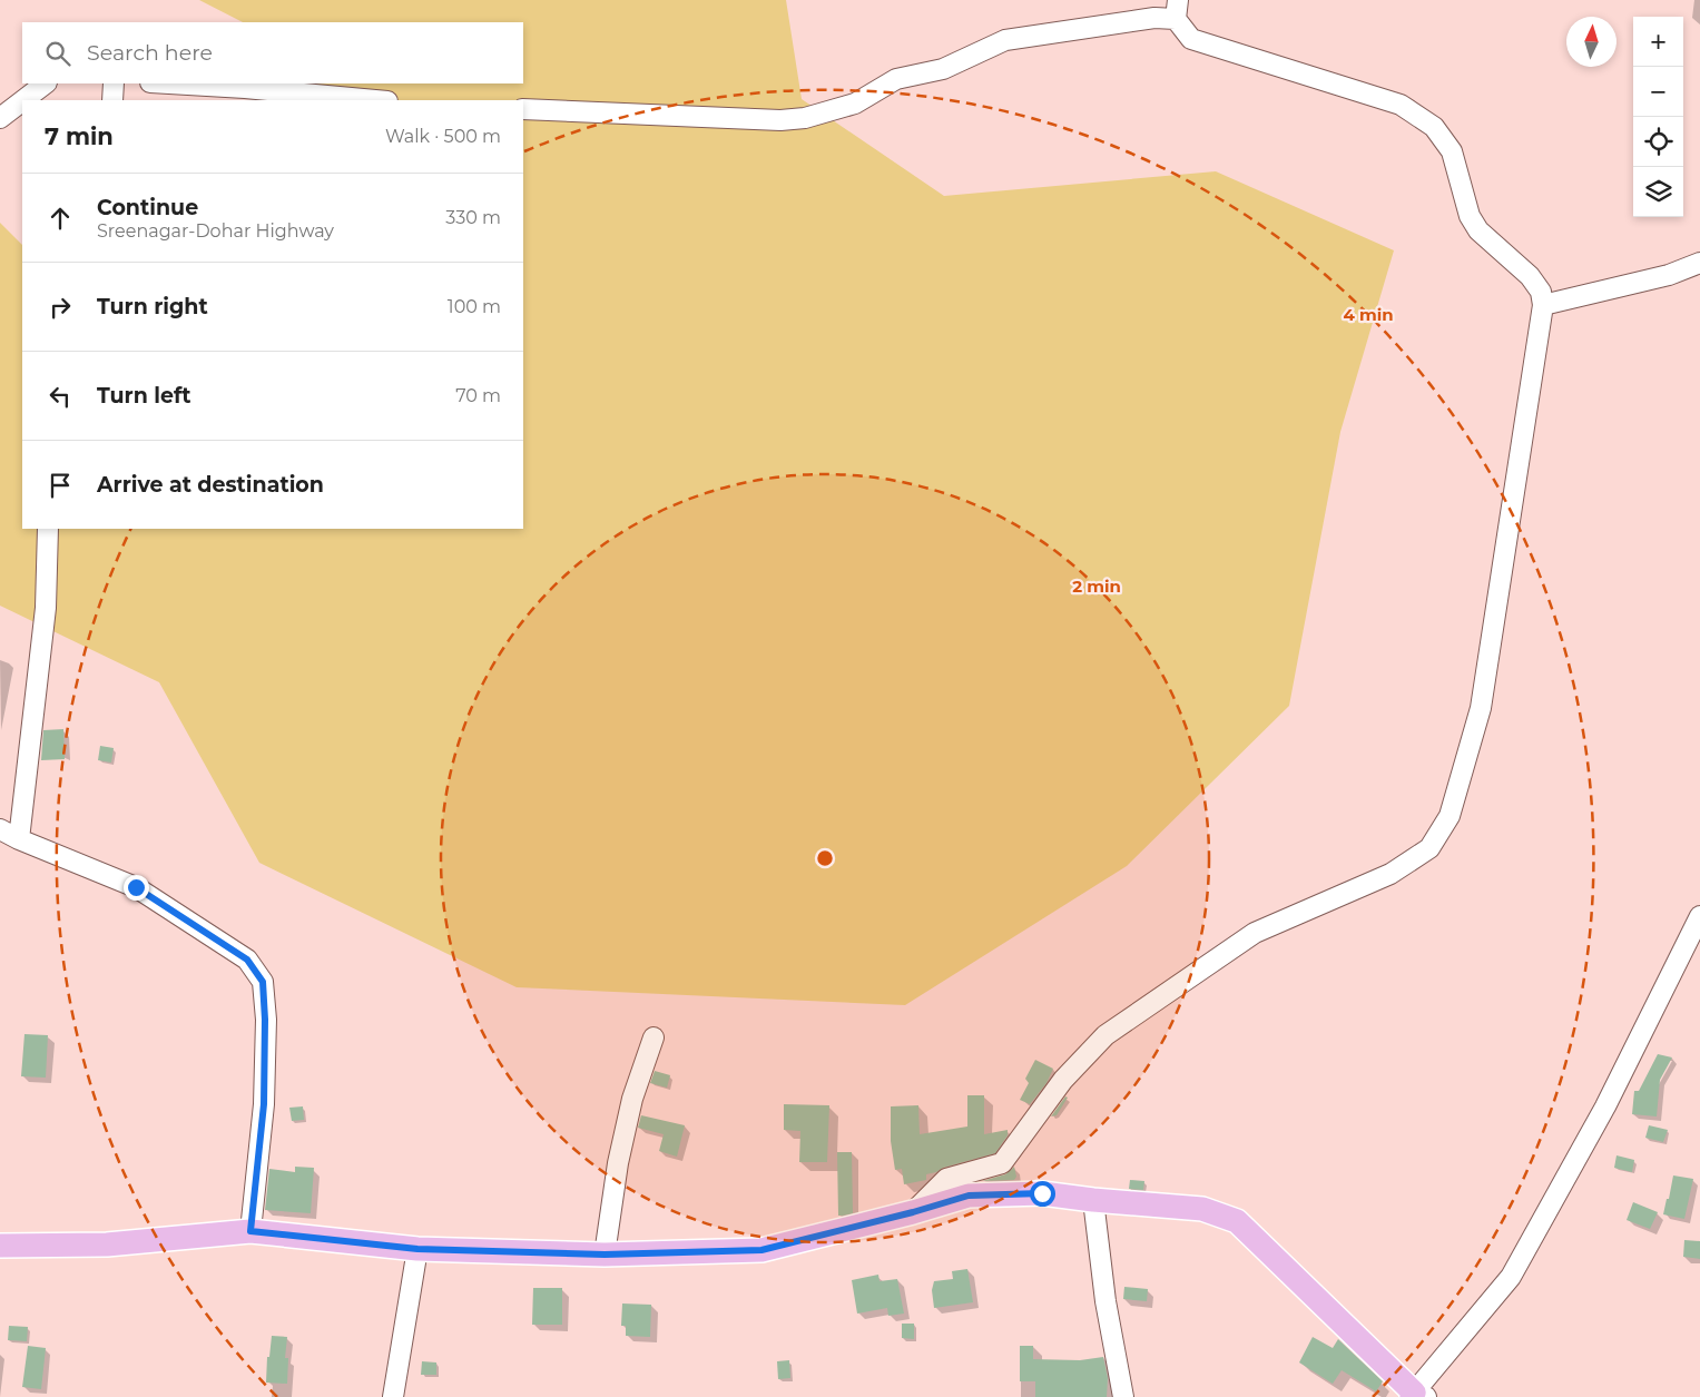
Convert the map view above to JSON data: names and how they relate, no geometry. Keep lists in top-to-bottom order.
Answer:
{
  "north": "top",
  "page": {
    "map_buttons": ["+", "−"],
    "search": "Search here",
    "heading": ["7 min", "Walk · 500 m"],
    "list": [
      ["Continue", "Sreenagar-Dohar Highway", "330 m"],
      ["Turn right", "100 m"],
      ["Turn left", "70 m"],
      "Arrive at destination"
    ]
  },
  "rings": ["4 min", "2 min"]
}
